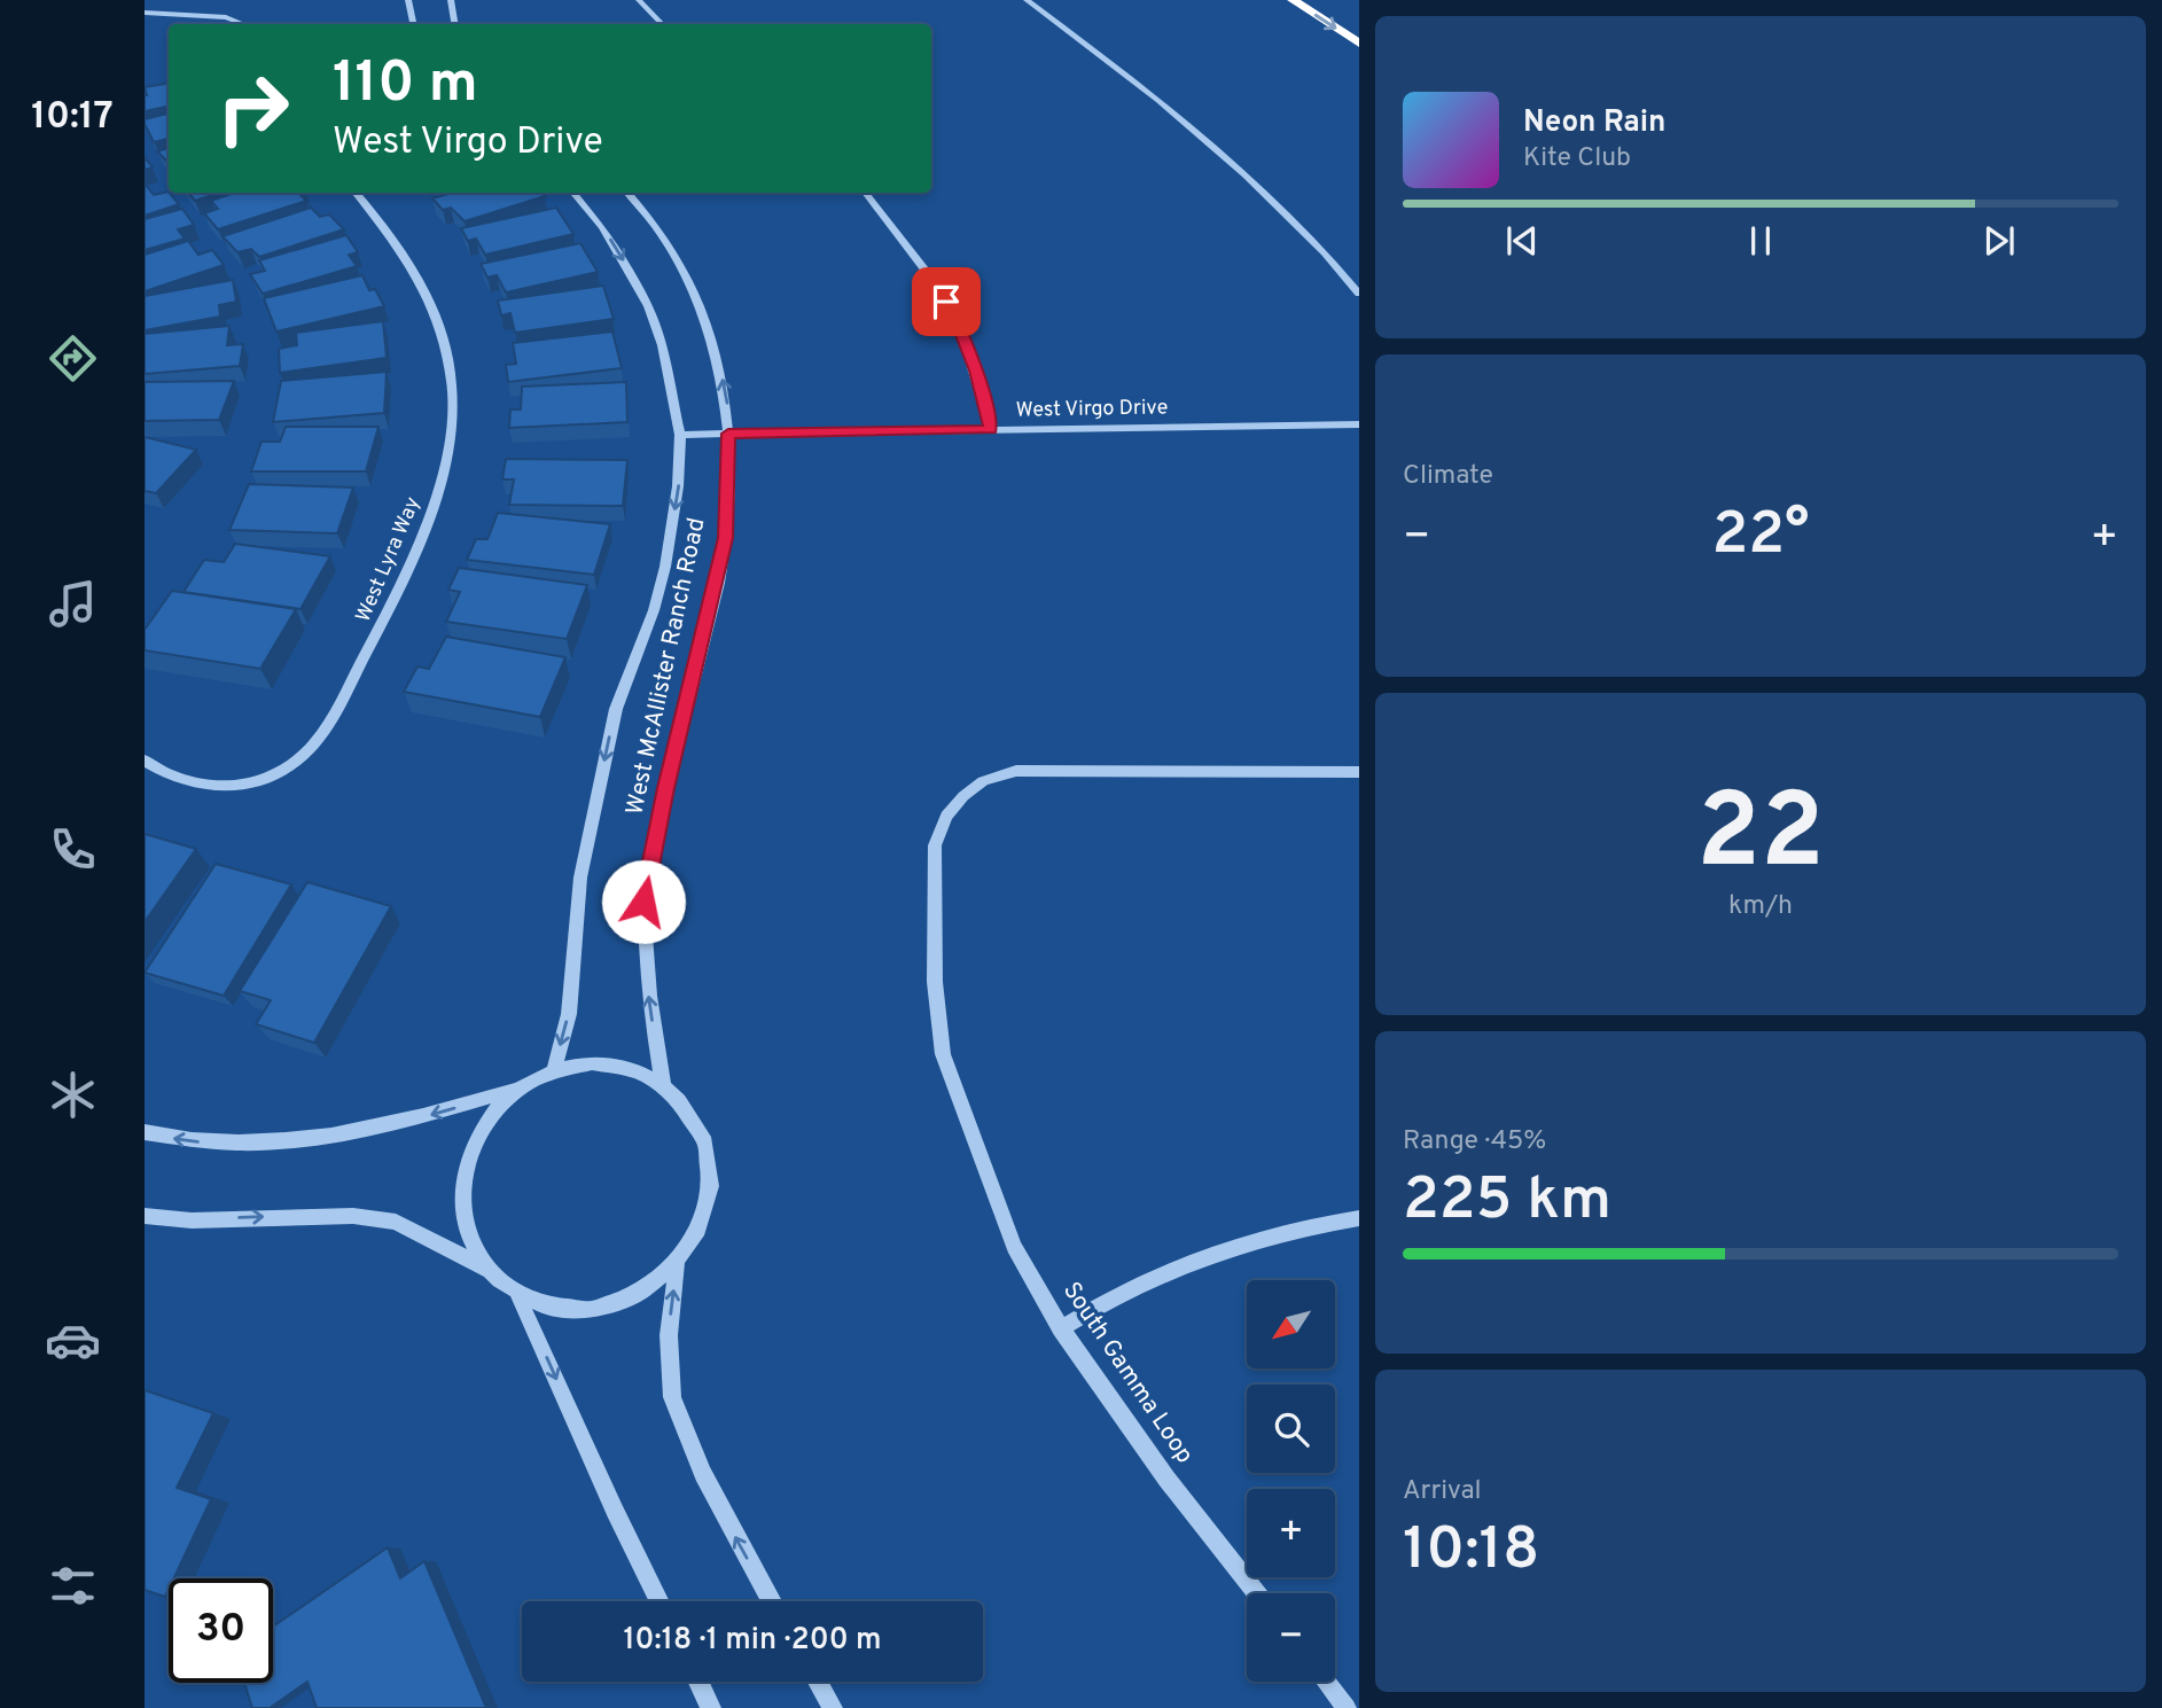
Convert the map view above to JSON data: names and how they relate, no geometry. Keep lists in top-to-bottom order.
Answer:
{
  "streets": {
    "street": [
      "West Virgo Drive",
      "West Lyra Way",
      "West McAllister Ranch Road",
      "South Gamma Loop"
    ]
  },
  "crossings": [
    ["West Virgo Drive", "West McAllister Ranch Road"]
  ],
  "north": "bottom left",
  "page": {
    "tabs": "10:17",
    "turn": ["110 m", "West Virgo Drive"],
    "song": ["Neon Rain", "Kite Club"],
    "tile": [
      "Climate",
      ["22", "km/h"],
      ["Range · 45%", "225 km"],
      ["Arrival", "10:18"]
    ],
    "heat": ["−", "22°", "+"],
    "map_buttons": ["+", "−"],
    "limit": "30",
    "trip": "10:18 · 1 min · 200 m"
  }
}
